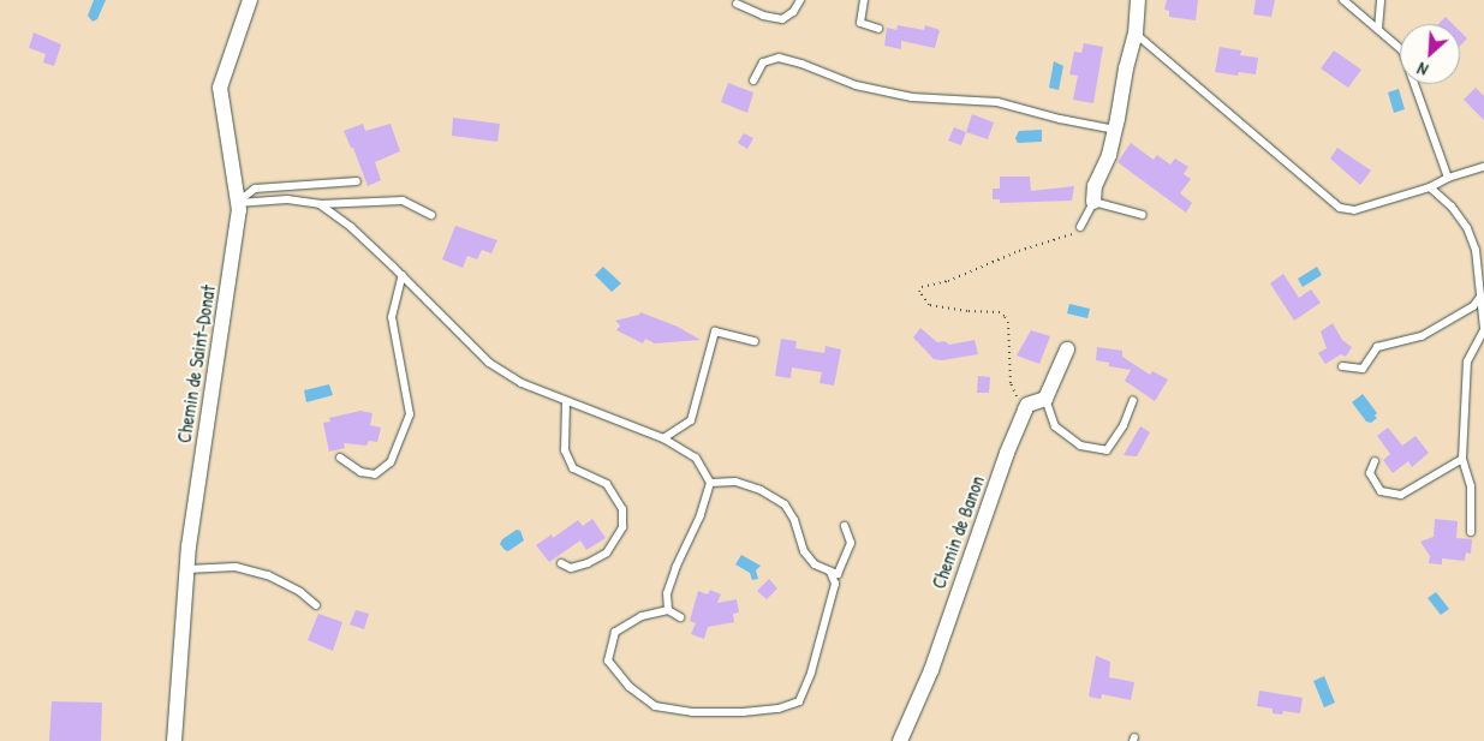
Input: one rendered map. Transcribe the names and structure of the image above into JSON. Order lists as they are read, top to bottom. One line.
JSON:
{"streets":{"street":["Chemin de Saint-Donat","Chemin de Banon"]},"north":"bottom left"}
